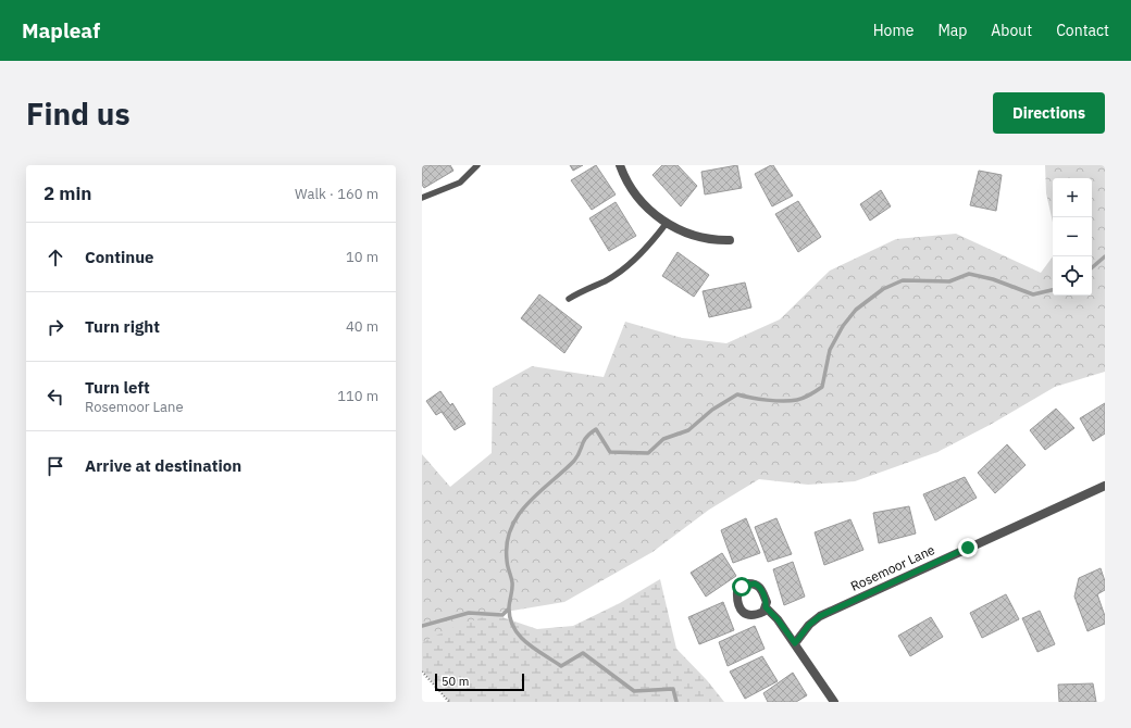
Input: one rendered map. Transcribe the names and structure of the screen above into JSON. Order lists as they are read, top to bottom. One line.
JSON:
{"streets":{"street":["Rosemoor Lane"]},"scale_bar":"50 m","page":{"header":"Mapleaf","nav":["Home","Map","About","Contact"],"buttons":"Directions","title":"Find us","heading":["2 min","Walk · 160 m"],"map_buttons":["+","−"],"list":[["Continue","10 m"],["Turn right","40 m"],["Turn left","Rosemoor Lane","110 m"],"Arrive at destination"],"scale":"50 m"}}
